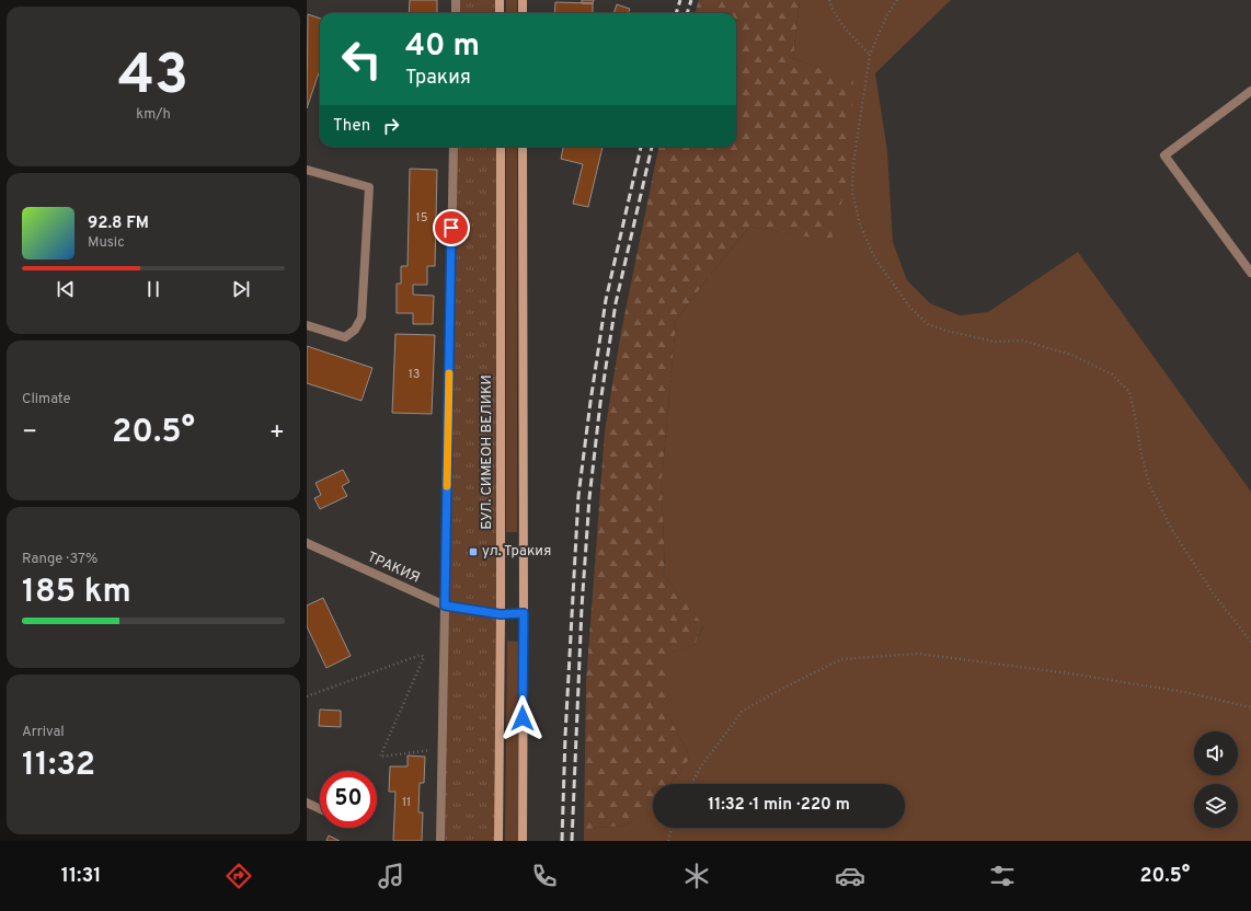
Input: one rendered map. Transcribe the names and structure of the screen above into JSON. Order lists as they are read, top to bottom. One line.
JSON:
{"streets":{"main road":["БУЛ. СИМЕОН ВЕЛИКИ"],"street":["ТРАКИЯ"]},"crossings":[["БУЛ. СИМЕОН ВЕЛИКИ","ТРАКИЯ"]],"places":{"transit":["ул. Тракия"]},"house_numbers":["15","13","11"],"page":{"tile":[["43","km/h"],"Climate",["Range · 37%","185 km"],["Arrival","11:32"]],"turn":["40 m","Тракия"],"then":"Then","song":["92.8 FM","Music"],"heat":["−","20.5°","+"],"limit":"50","trip":"11:32 · 1 min · 220 m","tabs":["11:31","20.5°"]}}
